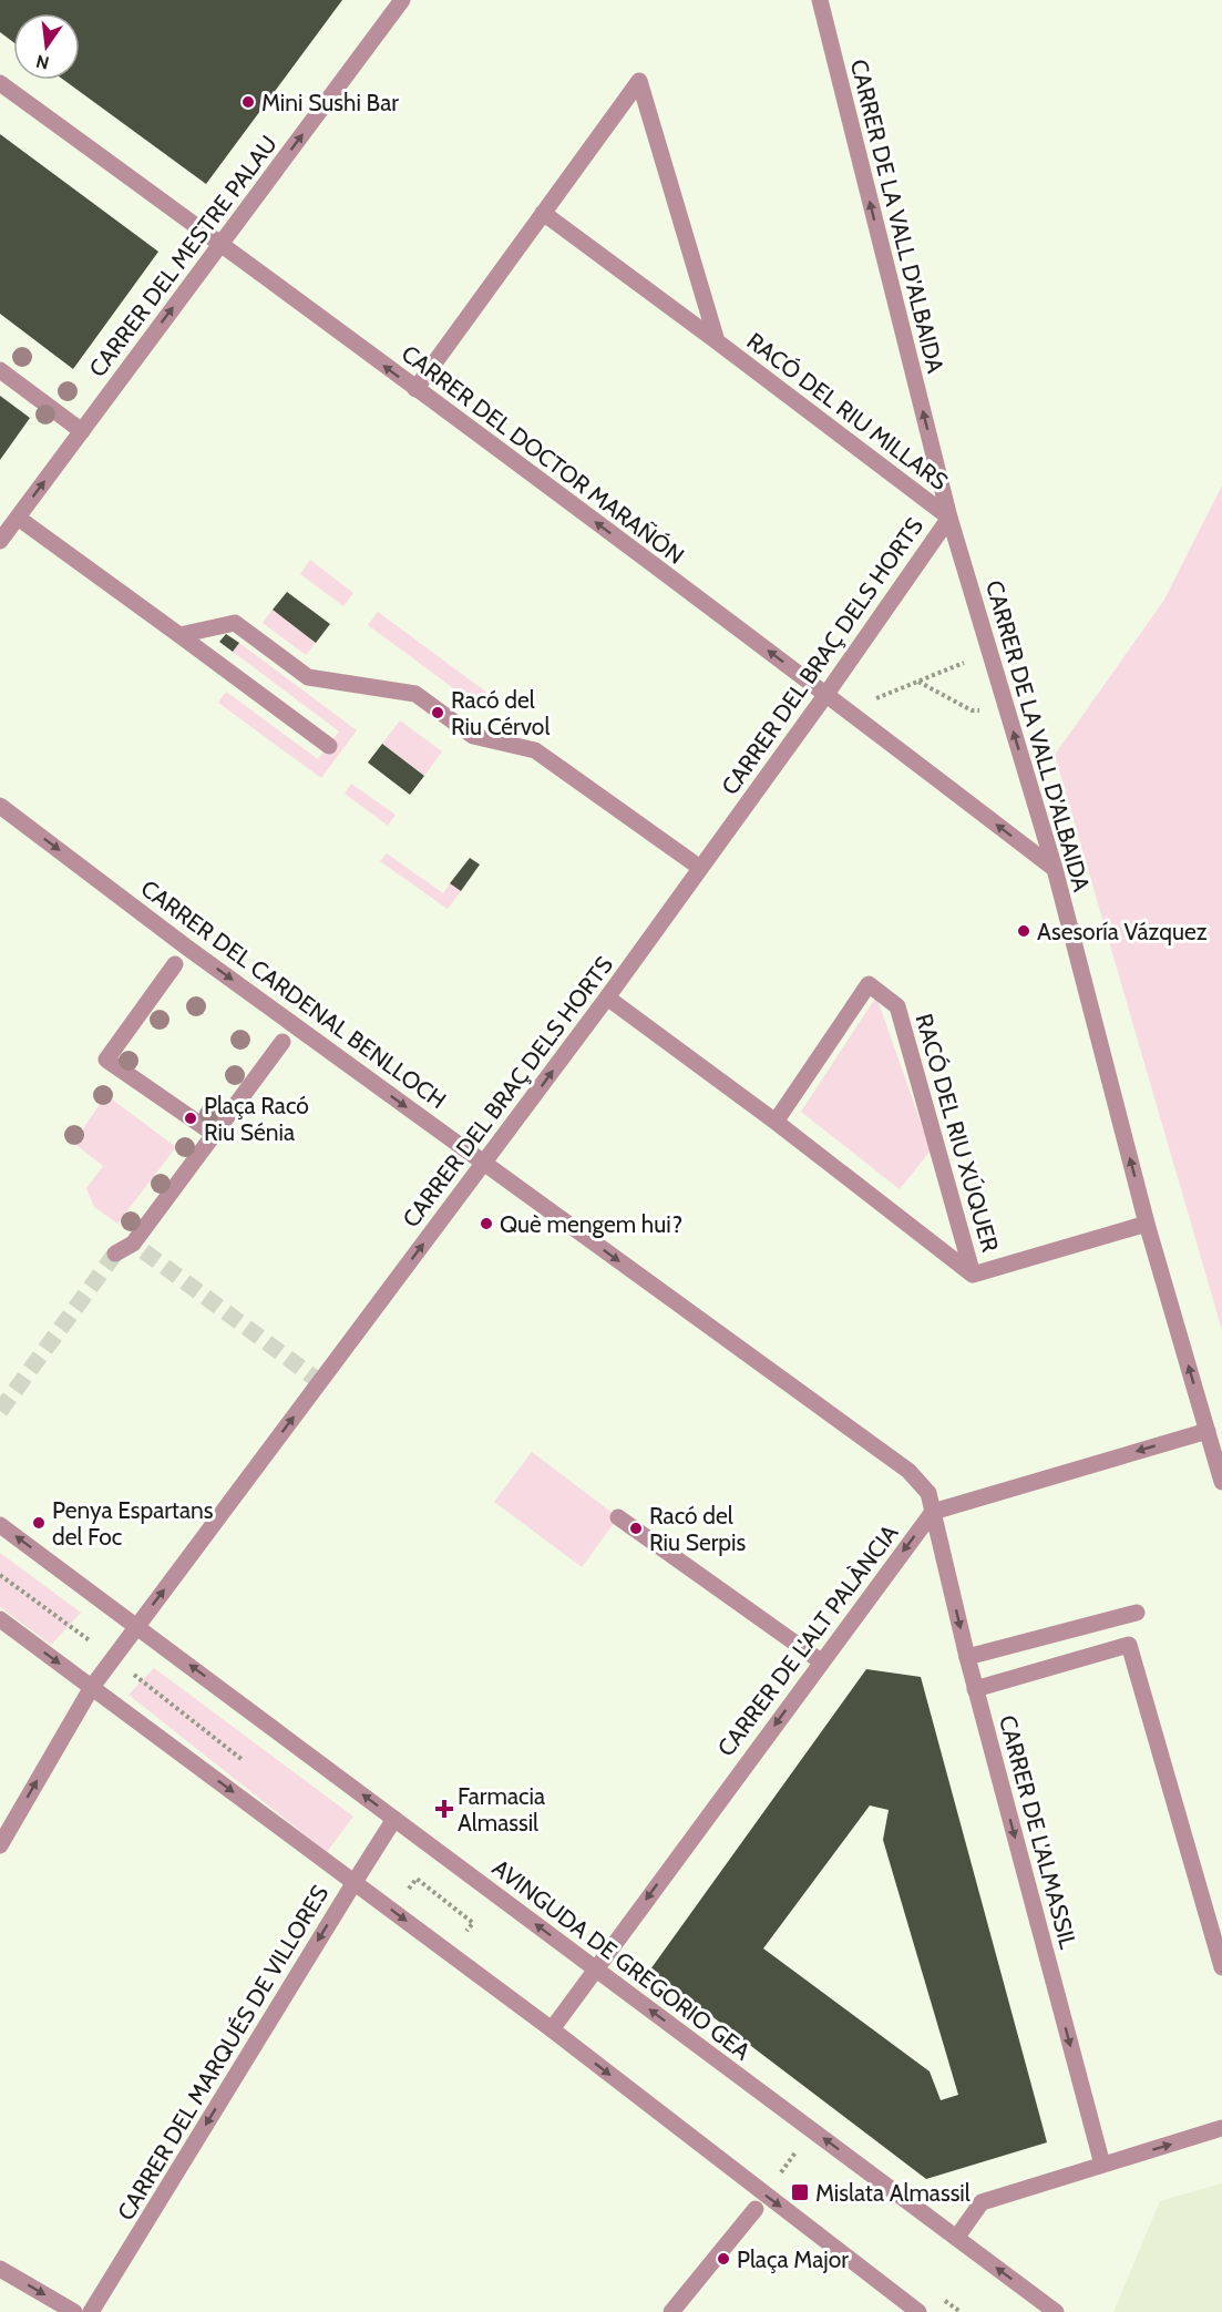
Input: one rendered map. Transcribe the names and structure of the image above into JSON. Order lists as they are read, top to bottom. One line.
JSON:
{"streets":{"street":["CARRER DE LA VALL D'ALBAIDA","CARRER DEL MESTRE PALAU","RACÓ DEL RIU MILLARS","CARRER DEL DOCTOR MARAÑÓN","CARRER DEL BRAÇ DELS HORTS","CARRER DEL CARDENAL BENLLOCH","RACÓ DEL RIU XÚQUER","CARRER DE L'ALT PALÀNCIA","CARRER DE L'ALMASSIL","AVINGUDA DE GREGORIO GEA","CARRER DEL MARQUÉS DE VILLORES"]},"crossings":[["CARRER DE LA VALL D'ALBAIDA","RACÓ DEL RIU MILLARS"],["CARRER DE LA VALL D'ALBAIDA","CARRER DEL DOCTOR MARAÑÓN"],["CARRER DE LA VALL D'ALBAIDA","CARRER DEL BRAÇ DELS HORTS"],["CARRER DE LA VALL D'ALBAIDA","RACÓ DEL RIU XÚQUER"],["CARRER DEL MESTRE PALAU","CARRER DEL DOCTOR MARAÑÓN"],["RACÓ DEL RIU MILLARS","CARRER DEL BRAÇ DELS HORTS"],["CARRER DEL DOCTOR MARAÑÓN","CARRER DEL BRAÇ DELS HORTS"],["CARRER DEL BRAÇ DELS HORTS","CARRER DEL CARDENAL BENLLOCH"],["CARRER DEL BRAÇ DELS HORTS","RACÓ DEL RIU XÚQUER"],["CARRER DEL BRAÇ DELS HORTS","AVINGUDA DE GREGORIO GEA"],["CARRER DEL CARDENAL BENLLOCH","CARRER DE L'ALT PALÀNCIA"],["CARRER DEL CARDENAL BENLLOCH","CARRER DE L'ALMASSIL"],["CARRER DE L'ALT PALÀNCIA","CARRER DE L'ALMASSIL"],["CARRER DE L'ALT PALÀNCIA","AVINGUDA DE GREGORIO GEA"],["AVINGUDA DE GREGORIO GEA","CARRER DEL MARQUÉS DE VILLORES"]],"one_way":["CARRER DE LA VALL D'ALBAIDA","CARRER DEL MESTRE PALAU","CARRER DEL DOCTOR MARAÑÓN","CARRER DEL BRAÇ DELS HORTS","CARRER DEL CARDENAL BENLLOCH","CARRER DE L'ALT PALÀNCIA","CARRER DE L'ALMASSIL","CARRER DEL MARQUÉS DE VILLORES"],"places":{"other":["Mini Sushi Bar","Racó del Riu Cérvol","Asesoría Vázquez","Plaça Racó Riu Sénia","Què mengem hui?","Penya Espartans del Foc","Racó del Riu Serpis","Plaça Major"],"health":["Farmacia Almassil"],"transit":["Mislata Almassil"]},"north":"bottom"}
